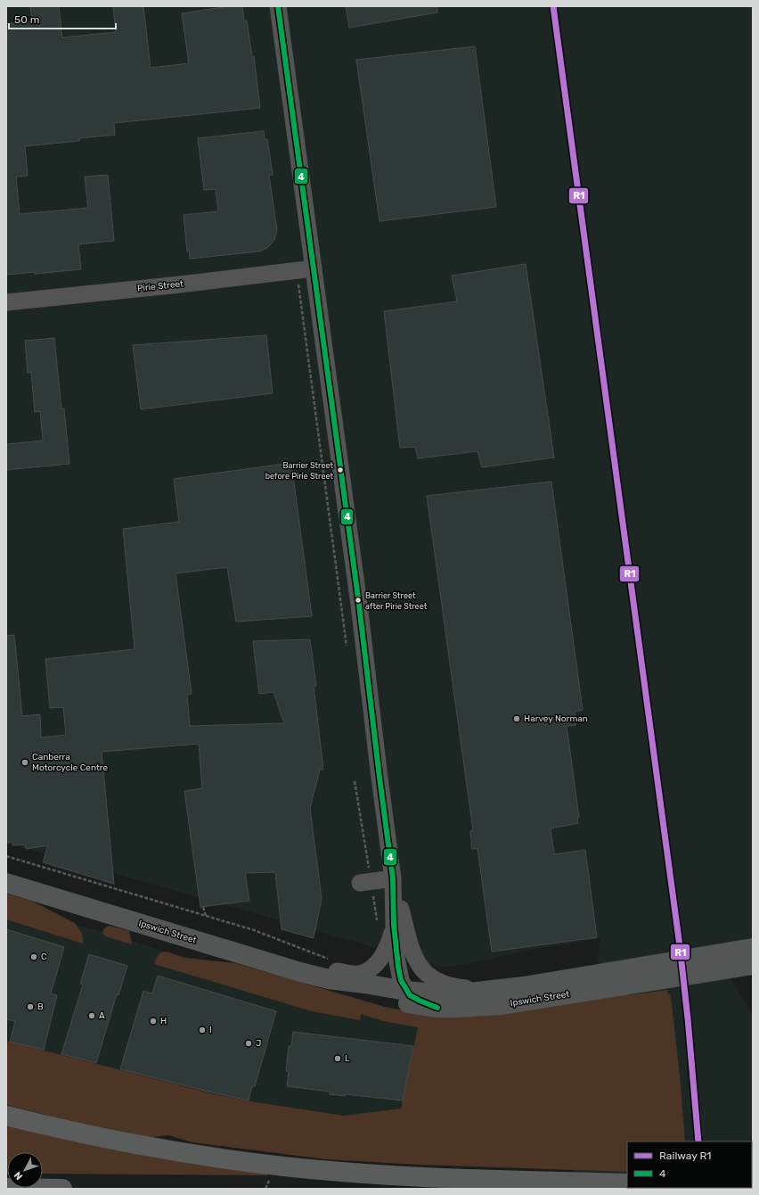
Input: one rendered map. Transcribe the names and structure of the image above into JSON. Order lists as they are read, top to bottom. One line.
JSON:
{"streets":{"main road":["Ipswich Street"],"street":["Pirie Street"]},"places":["Barrier Street before Pirie Street","Barrier Street after Pirie Street","Harvey Norman","Canberra Motorcycle Centre","C","B","A","H","I","J","L"],"lines":["rail line R1","transit line 4"],"legend":["Railway R1","4"],"scale_bar":"50 m","north":"bottom left"}
